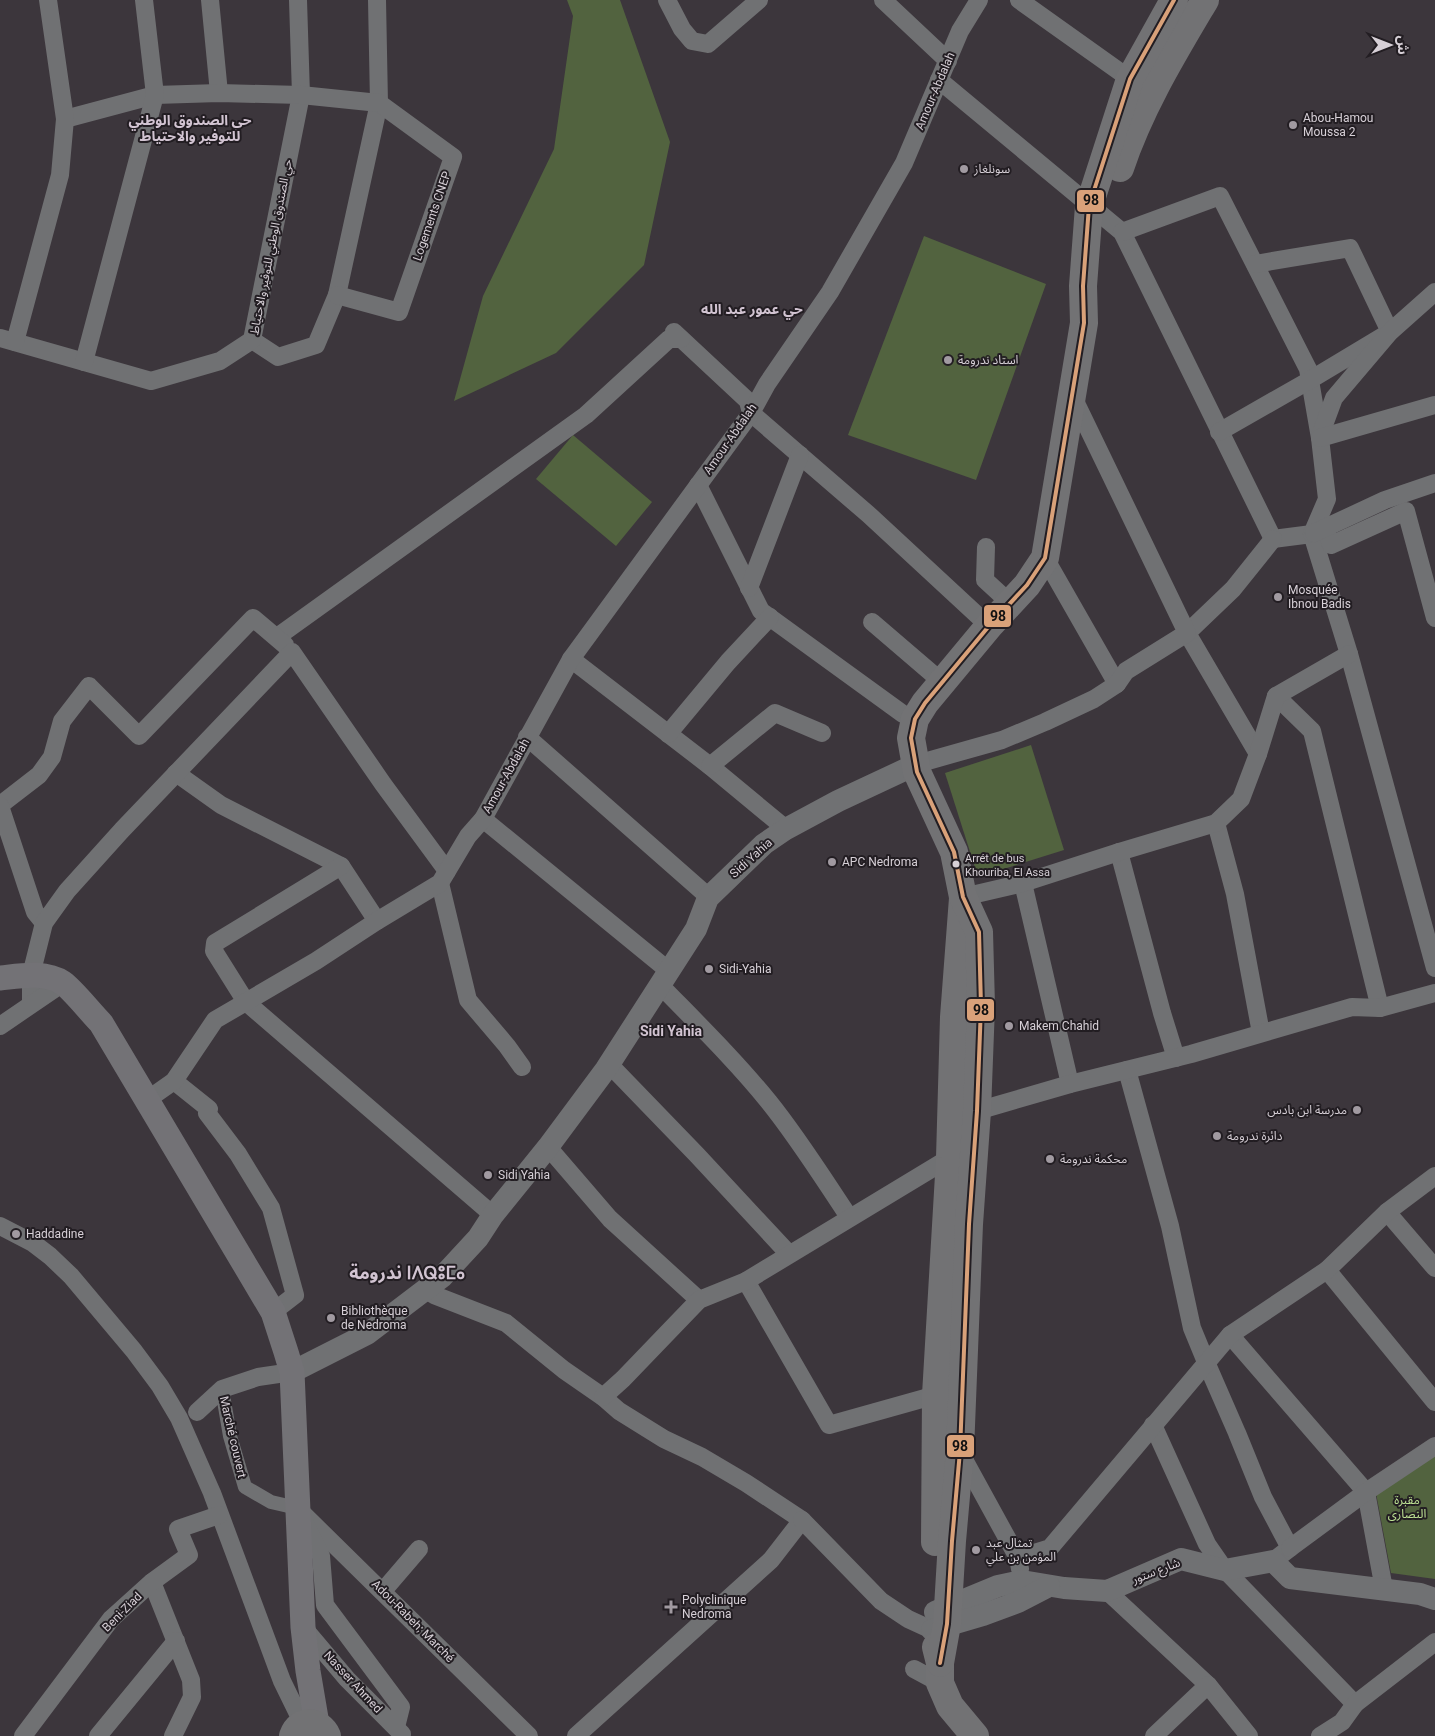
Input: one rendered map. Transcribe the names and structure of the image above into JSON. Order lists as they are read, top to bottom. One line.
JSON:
{"streets":{"street":["Amour-Abdalah","Logements CNEP","حي الصندوق الوطني للتوفير والاحتياط","Sidi Yahia","Marché couvert","شارع ستور","Beni-Ziad","Adou-Rabeh; Marché","Nasser Ahmed"]},"crossings":[["Logements CNEP","حي الصندوق الوطني للتوفير والاحتياط"],["Marché couvert","Adou-Rabeh; Marché"]],"districts":["حي الصندوق الوطني للتوفير والاحتياط","حي عمور عبد الله","Sidi Yahia","ندرومة ⵏⴷⵕⵓⵎⴰ"],"parks":["مقبرة النصارى"],"places":{"other":["Abou-Hamou Moussa 2","سونلغاز","استاد ندرومة","Mosquée Ibnou Badis","APC Nedroma","Arrét de bus Khouriba, El Assa","Sidi-Yahia","Makem Chahid","مدرسة ابن بادس","دائرة ندرومة","محكمة ندرومة","Sidi Yahia","Haddadine","Bibliothèque de Nedroma","تمثال عبد المؤمن بن علي"],"health":["Polyclinique Nedroma"]},"lines":["transit line 98"],"north":"right"}
